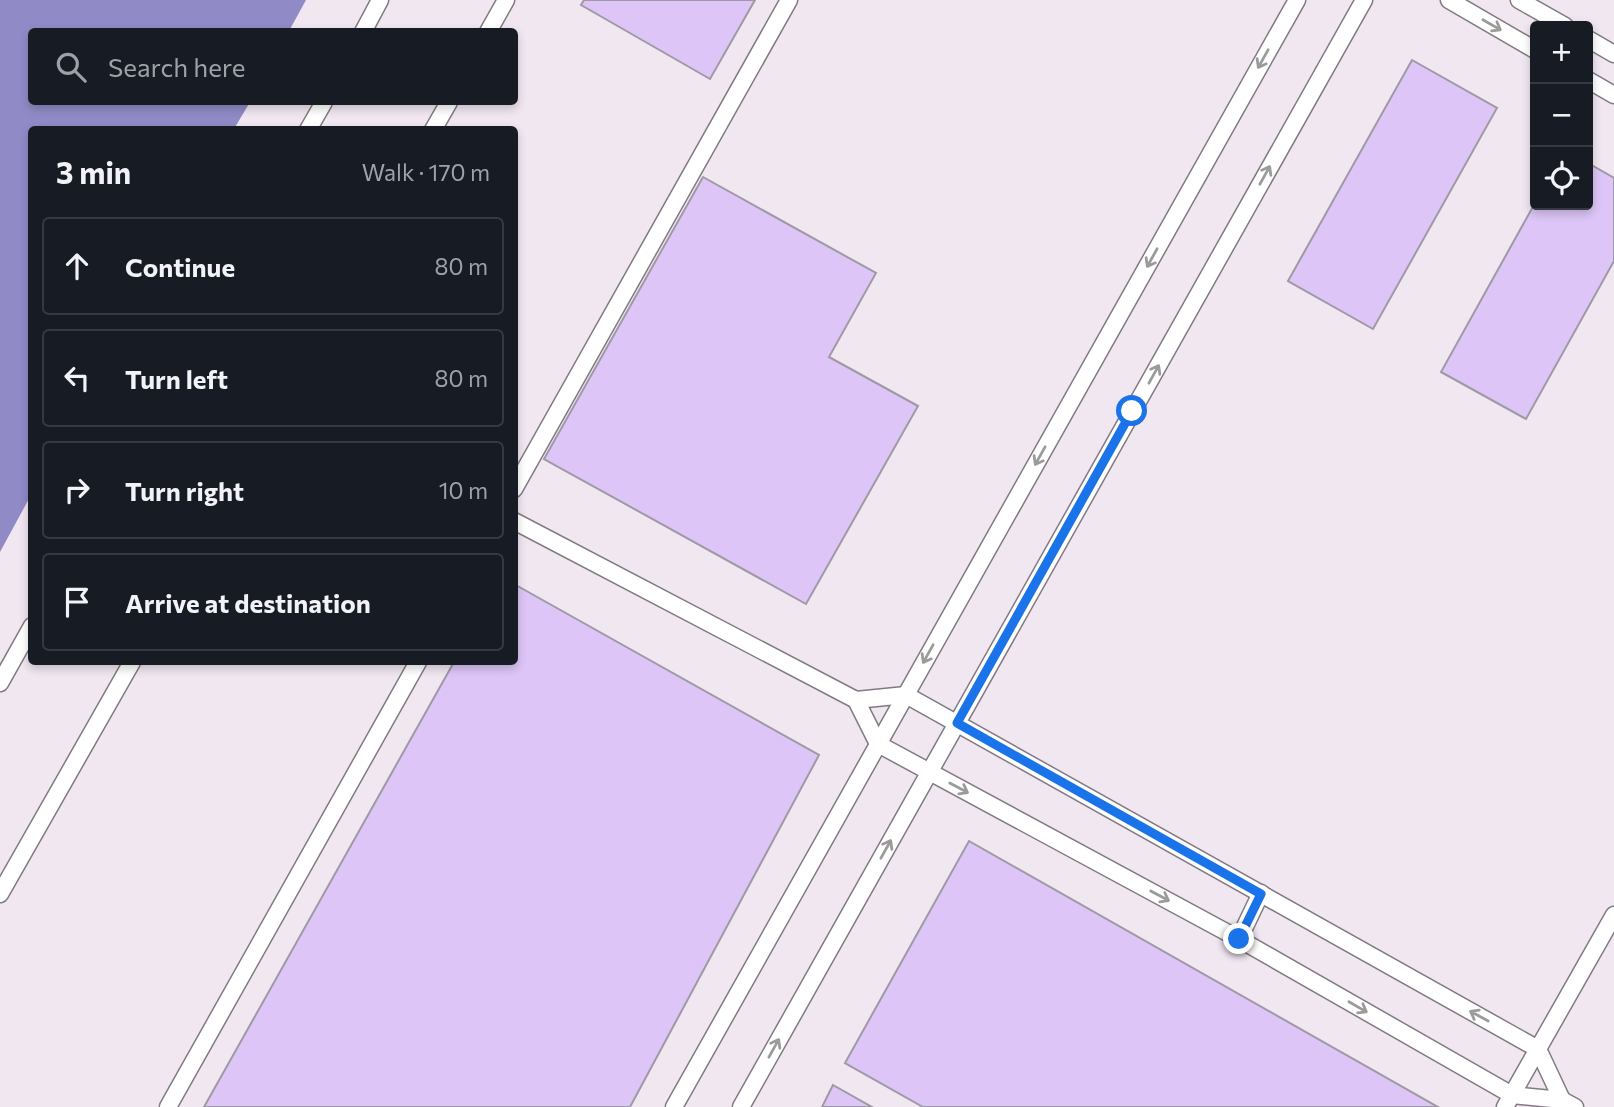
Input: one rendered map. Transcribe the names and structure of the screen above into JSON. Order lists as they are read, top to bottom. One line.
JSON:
{"page":{"map_buttons":["+","−"],"search":"Search here","heading":["3 min","Walk · 170 m"],"list":[["Continue","80 m"],["Turn left","80 m"],["Turn right","10 m"],"Arrive at destination"]}}
